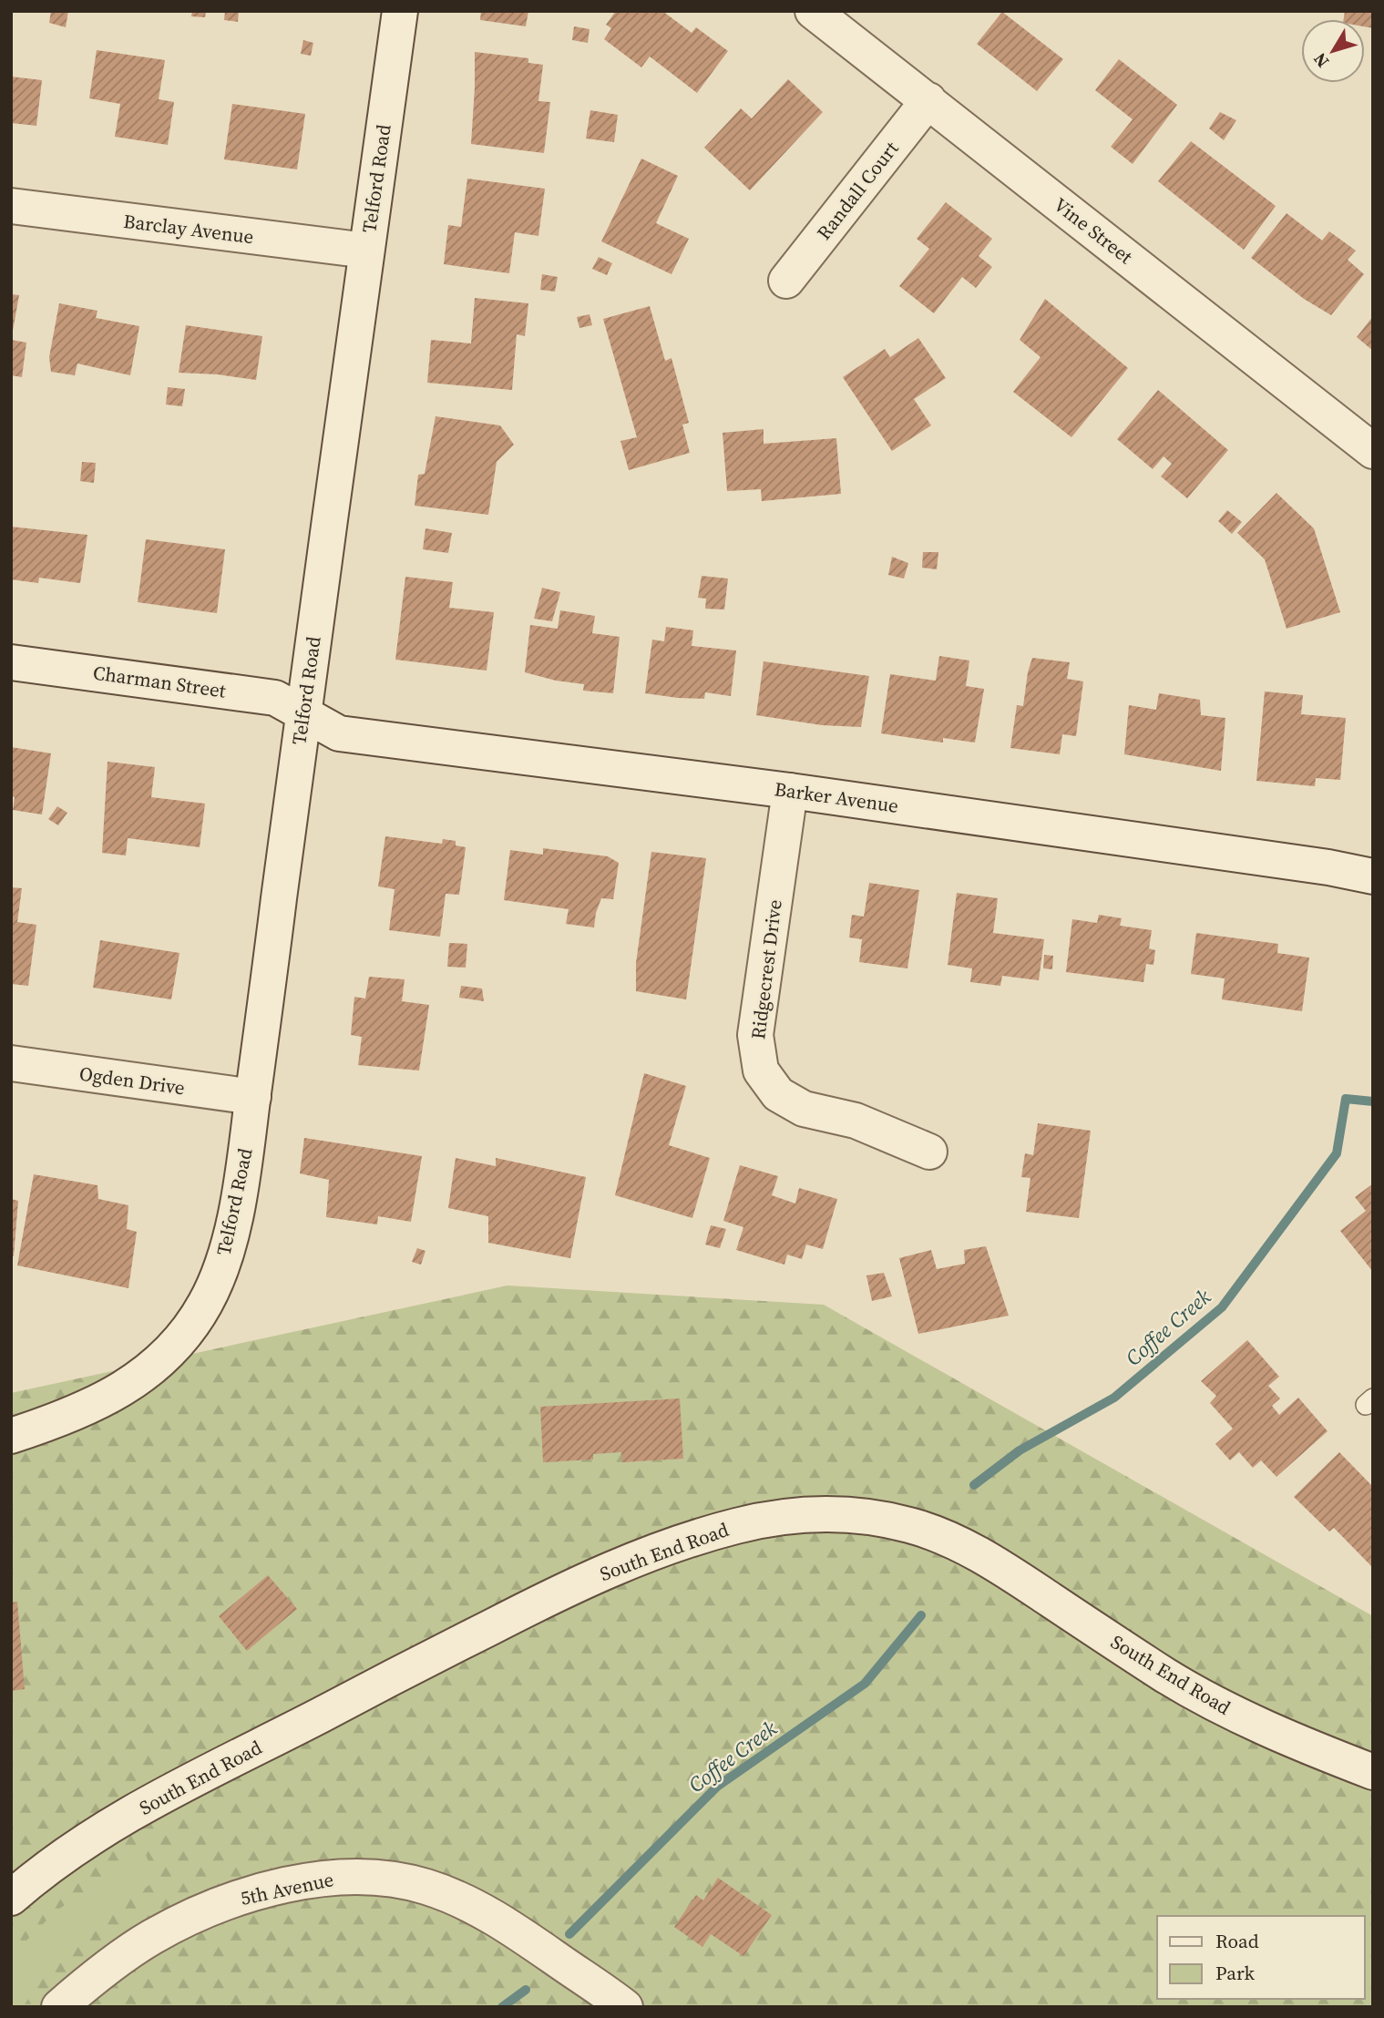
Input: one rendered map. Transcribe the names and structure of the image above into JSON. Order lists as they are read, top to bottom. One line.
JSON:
{"streets":{"street":["Telford Road","Randall Court","Barclay Avenue","Vine Street","Charman Street","Barker Avenue","Ridgecrest Drive","Ogden Drive","South End Road","5th Avenue"]},"crossings":[["Telford Road","Barclay Avenue"],["Telford Road","Charman Street"],["Telford Road","Barker Avenue"],["Telford Road","Ogden Drive"],["Randall Court","Vine Street"],["Charman Street","Barker Avenue"],["Barker Avenue","Ridgecrest Drive"]],"water":["Coffee Creek"],"legend":["Road","Park"],"north":"bottom left"}
